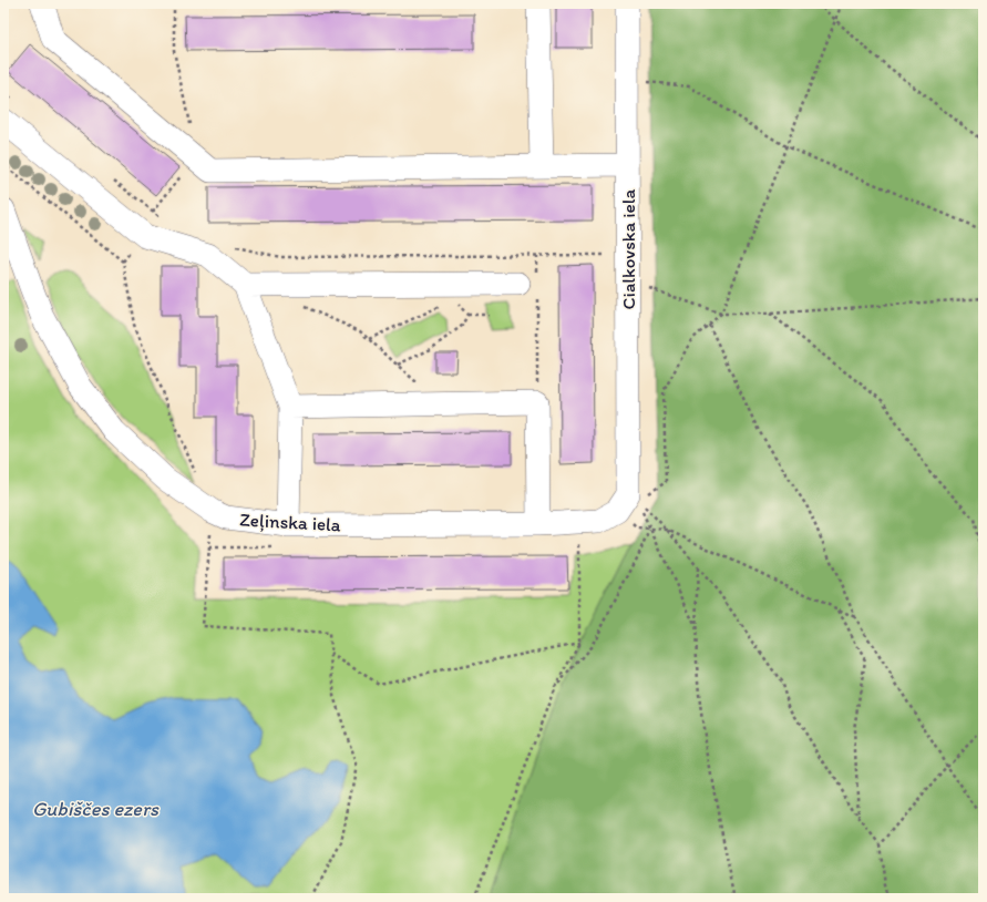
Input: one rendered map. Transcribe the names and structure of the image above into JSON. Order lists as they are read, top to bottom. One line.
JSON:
{"streets":{"street":["Cialkovska iela","Zeļinska iela"]},"crossings":[["Cialkovska iela","Zeļinska iela"]],"water":["Gubiščes ezers"]}
